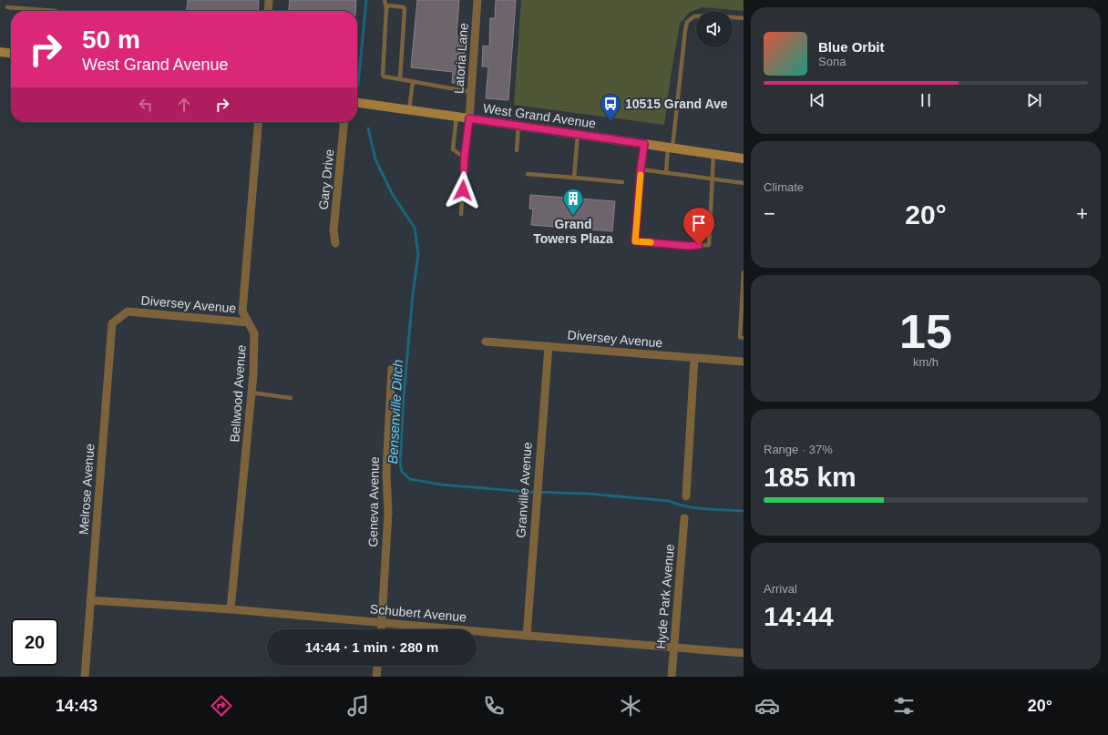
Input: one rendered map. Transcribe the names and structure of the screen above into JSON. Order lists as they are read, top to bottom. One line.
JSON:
{"streets":{"main road":["West Grand Avenue"],"street":["Latoria Lane","Gary Drive","Diversey Avenue","Bellwood Avenue","Melrose Avenue","Granville Avenue","Geneva Avenue","Hyde Park Avenue","Schubert Avenue"]},"crossings":[["Latoria Lane","West Grand Avenue"],["Diversey Avenue","Bellwood Avenue"],["Diversey Avenue","Melrose Avenue"],["Diversey Avenue","Granville Avenue"],["Bellwood Avenue","Schubert Avenue"],["Melrose Avenue","Schubert Avenue"],["Granville Avenue","Schubert Avenue"],["Geneva Avenue","Schubert Avenue"],["Hyde Park Avenue","Schubert Avenue"]],"water":["Bensenville Ditch"],"places":{"bus stop":["10515 Grand Ave"],"building":["Grand Towers Plaza"]},"page":{"turn":["50 m","West Grand Avenue"],"song":["Blue Orbit","Sona"],"tile":["Climate",["15","km/h"],["Range · 37%","185 km"],["Arrival","14:44"]],"heat":["−","20°","+"],"limit":"20","trip":"14:44 · 1 min · 280 m","tabs":["14:43","20°"]}}
